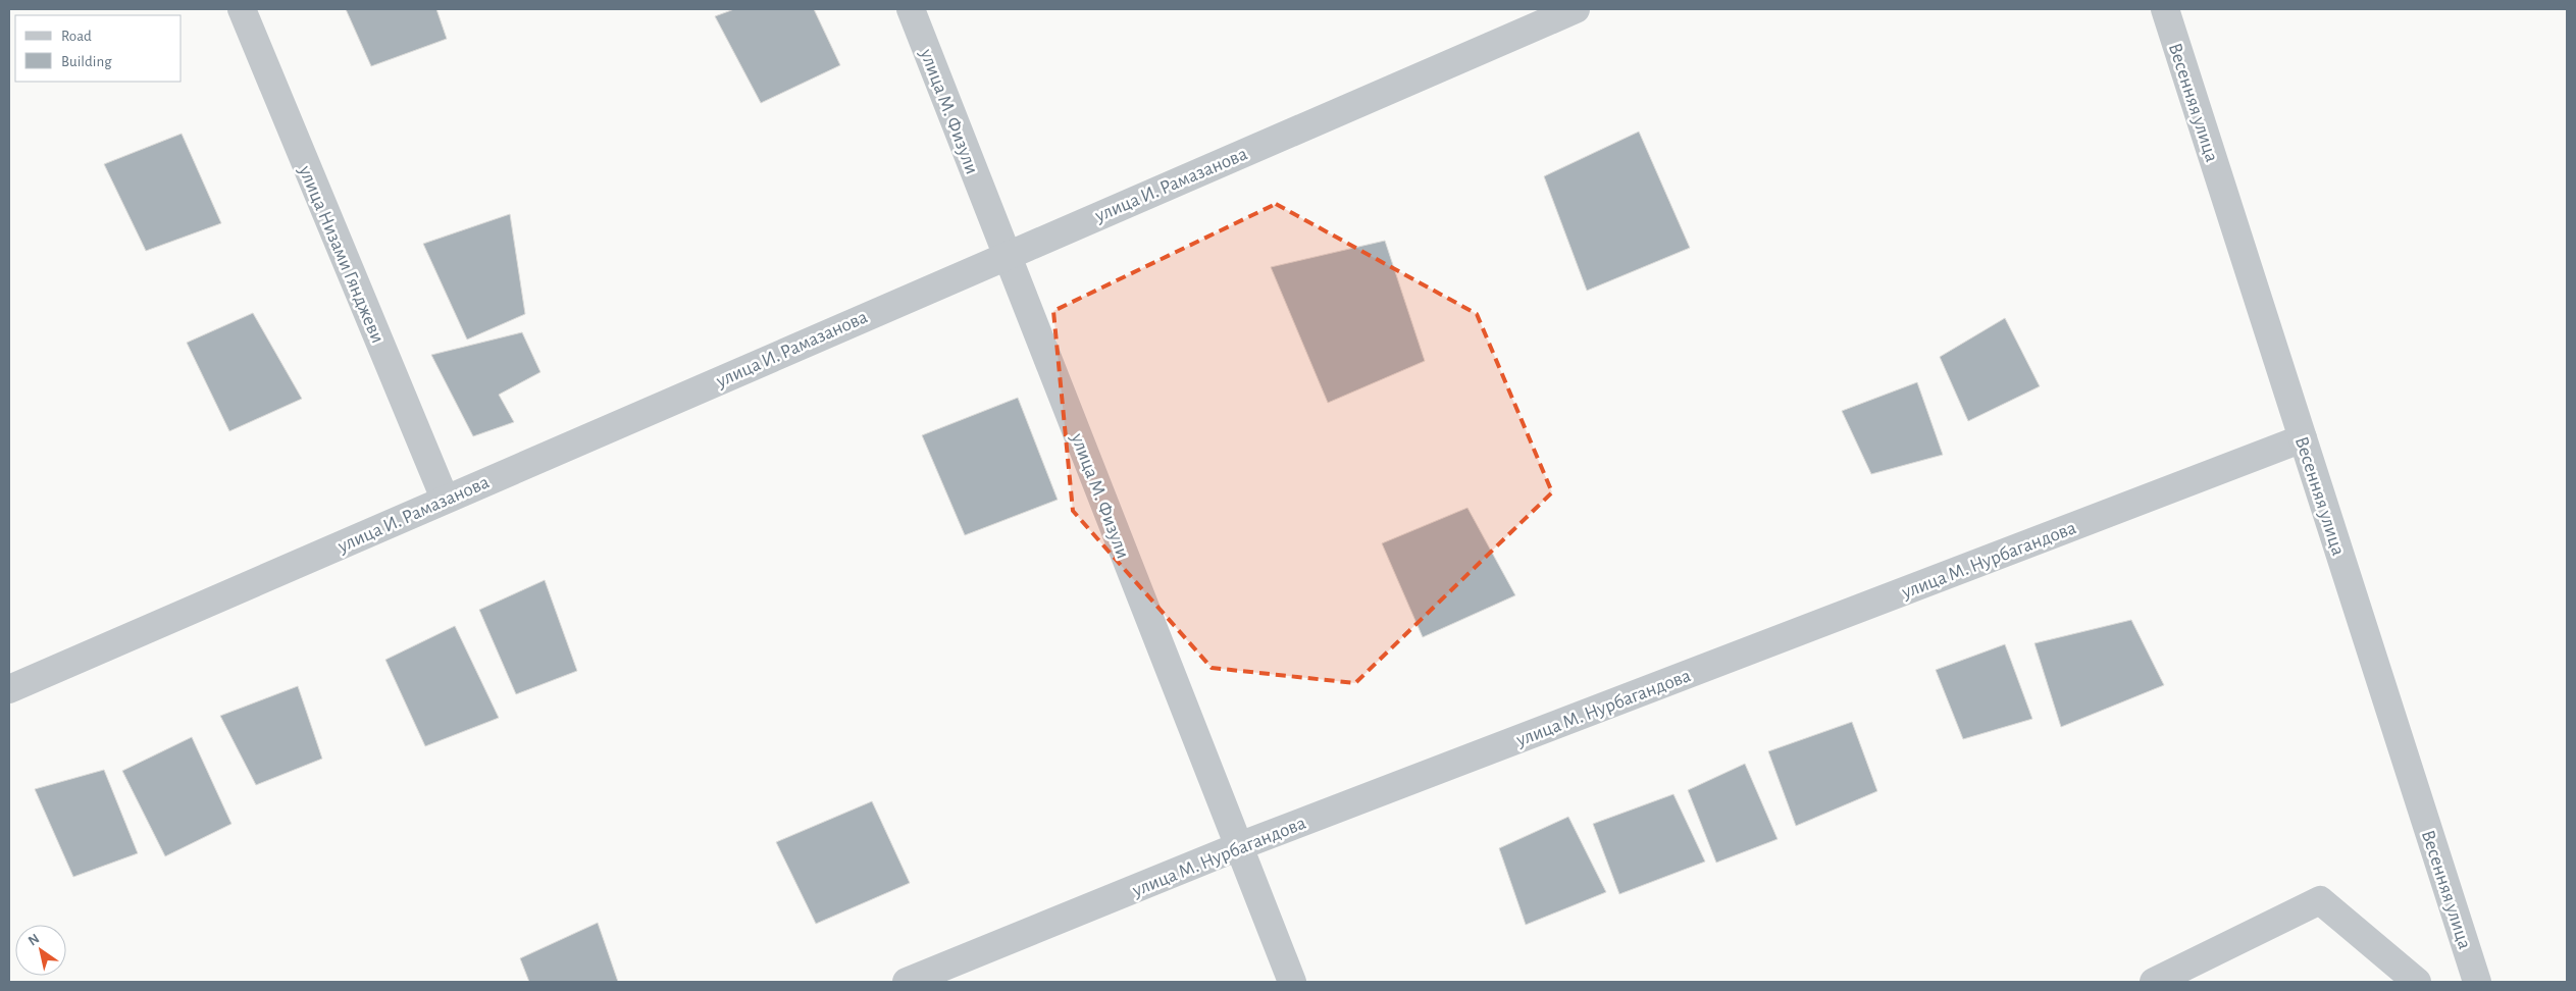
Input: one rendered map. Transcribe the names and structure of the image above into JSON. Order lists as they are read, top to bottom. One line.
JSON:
{"streets":{"street":["Весенняя улица","улица М. Физули","улица И. Рамазанова","улица Низами Гянджеви","улица М. Нурбагандова"]},"crossings":[["Весенняя улица","улица М. Нурбагандова"],["улица М. Физули","улица И. Рамазанова"],["улица М. Физули","улица М. Нурбагандова"],["улица И. Рамазанова","улица Низами Гянджеви"]],"legend":["Road","Building"],"north":"top left"}
